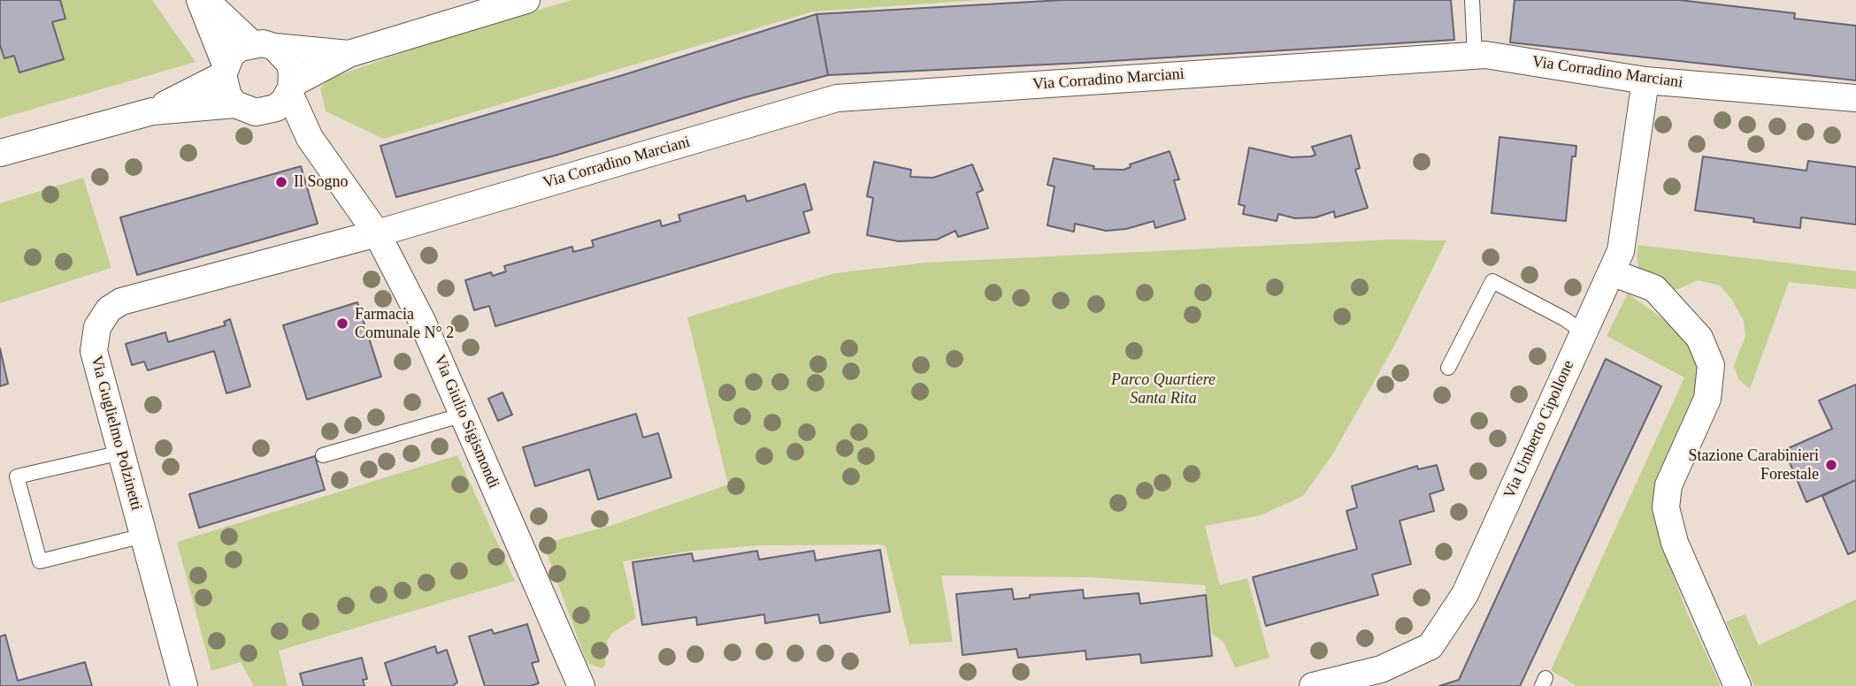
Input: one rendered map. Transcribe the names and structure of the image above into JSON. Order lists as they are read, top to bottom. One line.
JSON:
{"streets":{"street":["Via Corradino Marciani","Via Giulio Sigismondi","Via Umberto Cipollone","Via Guglielmo Polzinetti"]},"crossings":[["Via Corradino Marciani","Via Giulio Sigismondi"],["Via Corradino Marciani","Via Umberto Cipollone"],["Via Corradino Marciani","Via Guglielmo Polzinetti"],["Via Giulio Sigismondi","Via Guglielmo Polzinetti"]],"parks":["Parco Quartiere Santa Rita"],"places":["Il Sogno","Farmacia Comunale N° 2","Stazione Carabinieri Forestale"]}
